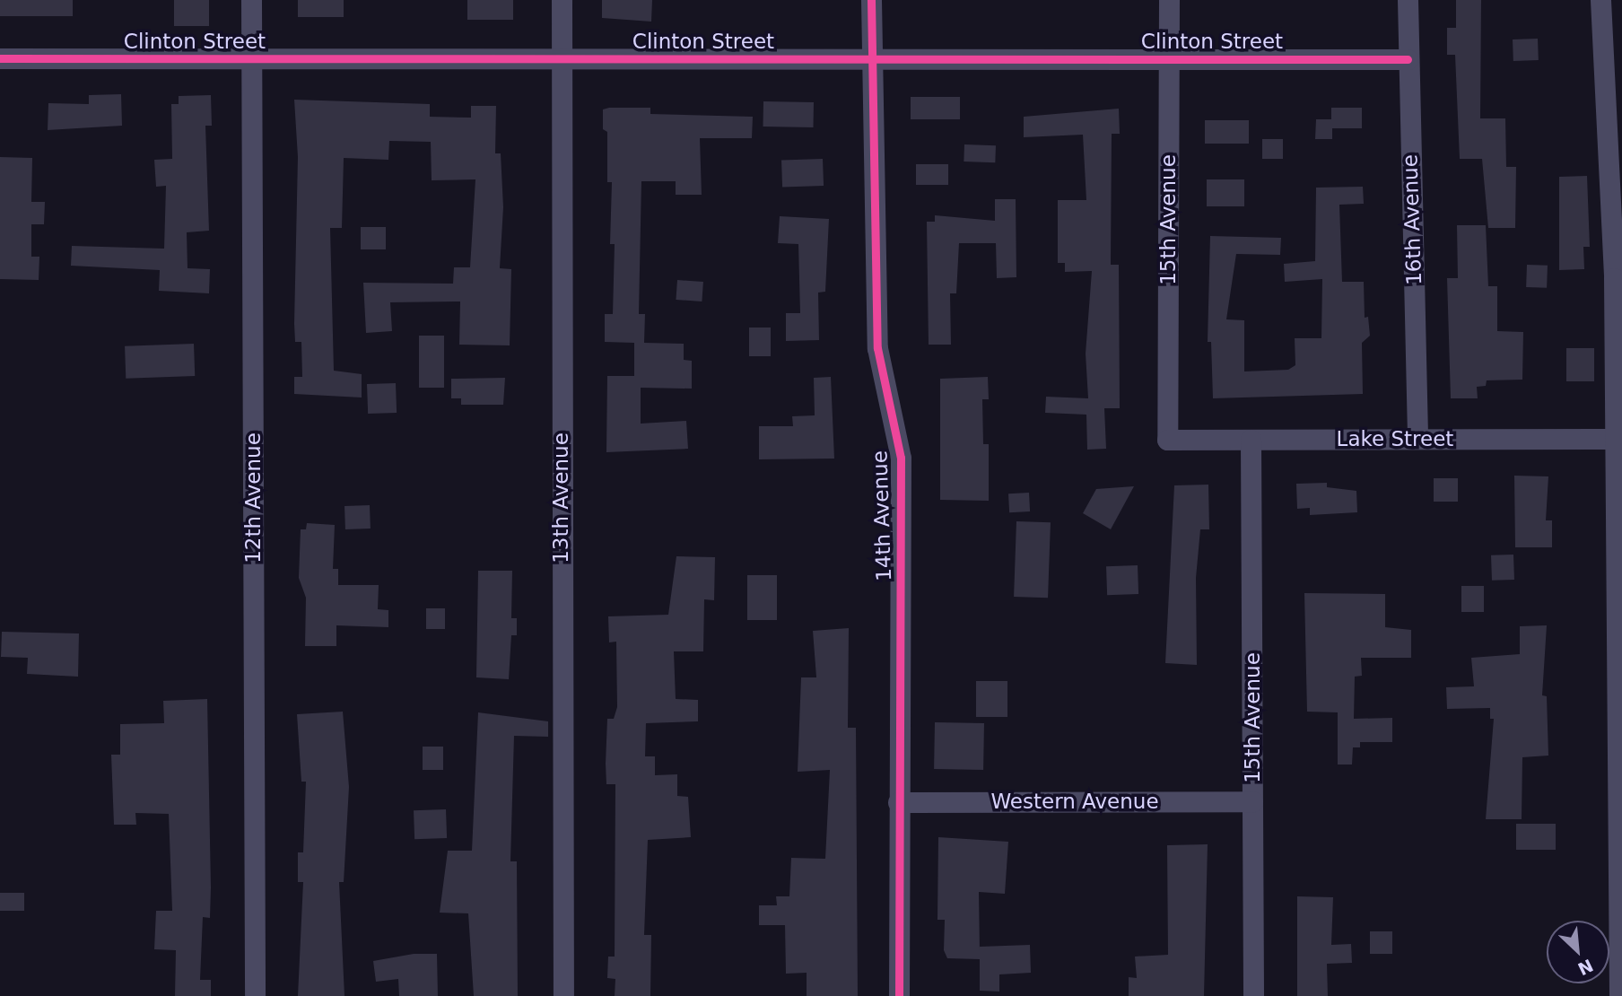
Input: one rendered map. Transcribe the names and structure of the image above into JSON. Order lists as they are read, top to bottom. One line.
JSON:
{"streets":{"street":["Clinton Street","15th Avenue","16th Avenue","Lake Street","12th Avenue","13th Avenue","14th Avenue","Western Avenue"]},"crossings":[["Clinton Street","15th Avenue"],["Clinton Street","16th Avenue"],["Clinton Street","12th Avenue"],["Clinton Street","13th Avenue"],["Clinton Street","14th Avenue"],["15th Avenue","Lake Street"],["15th Avenue","Western Avenue"],["16th Avenue","Lake Street"],["14th Avenue","Western Avenue"]],"north":"bottom right"}
